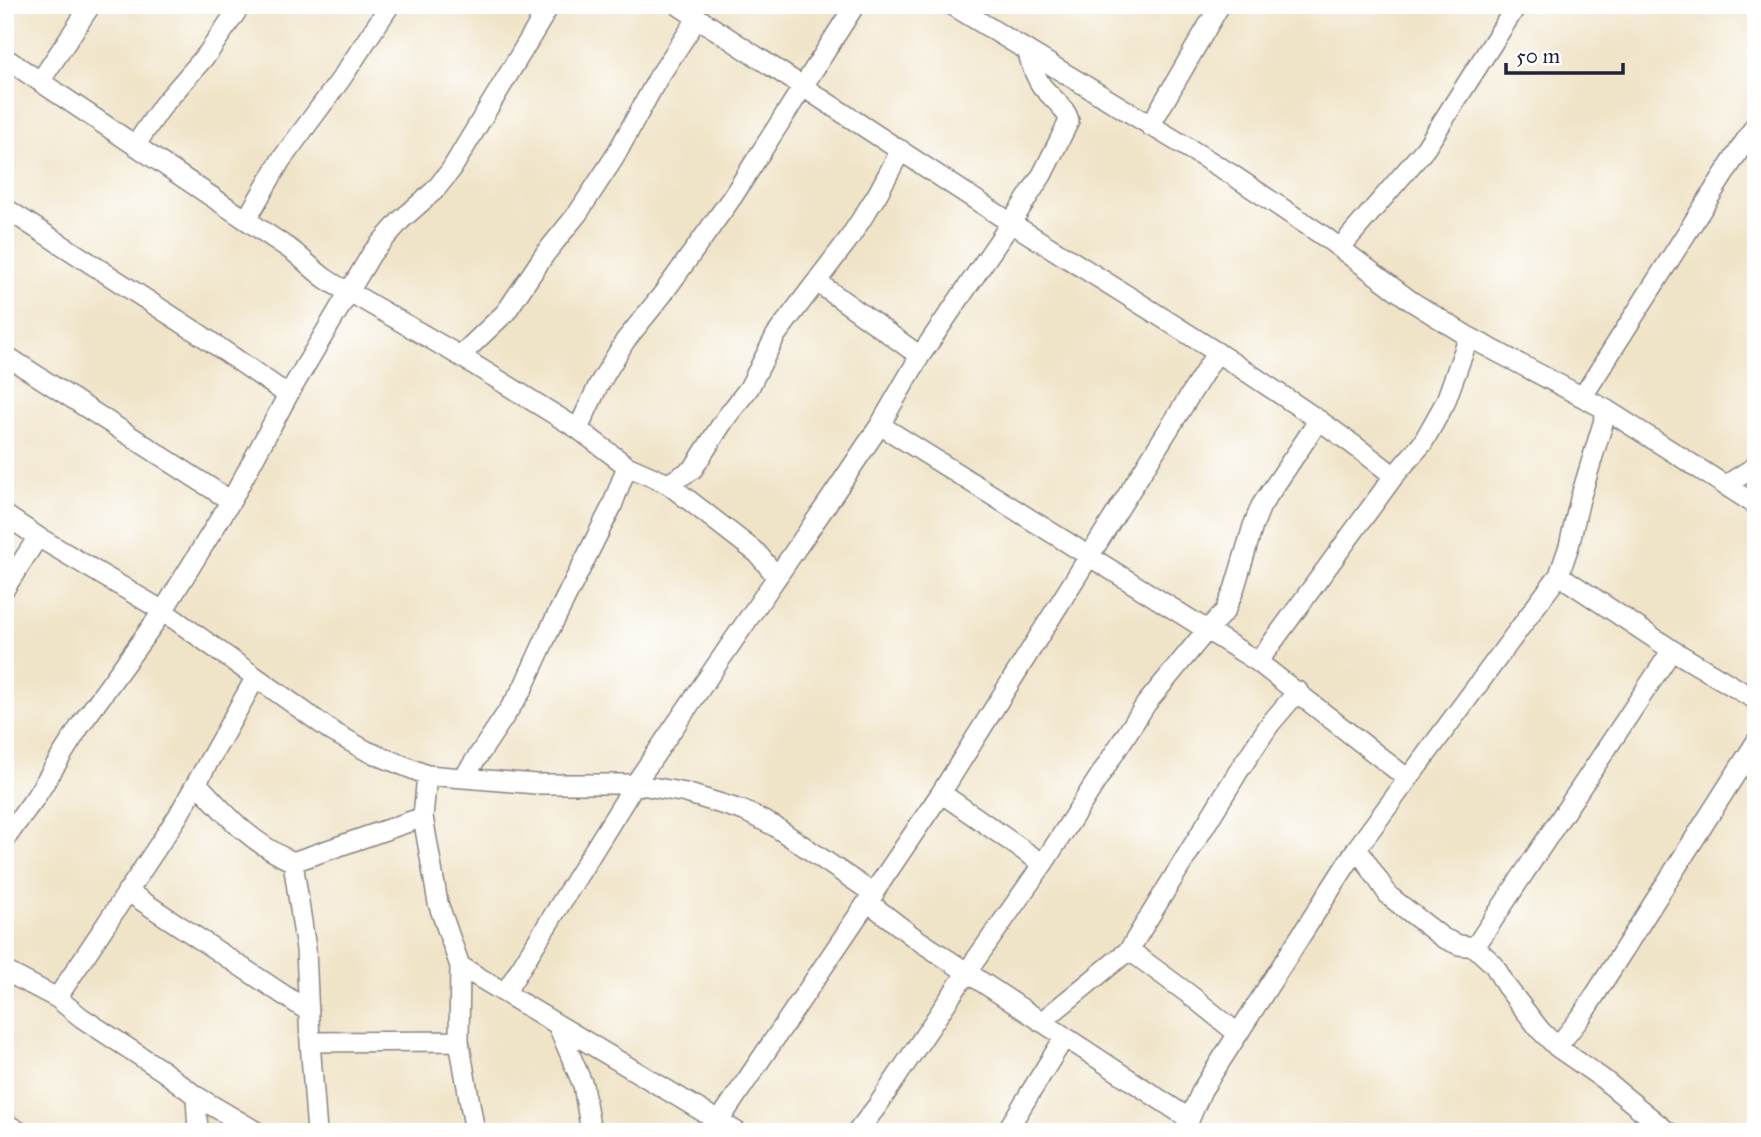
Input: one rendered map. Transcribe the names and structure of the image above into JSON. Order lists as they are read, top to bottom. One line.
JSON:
{"scale_bar":"50 m"}
